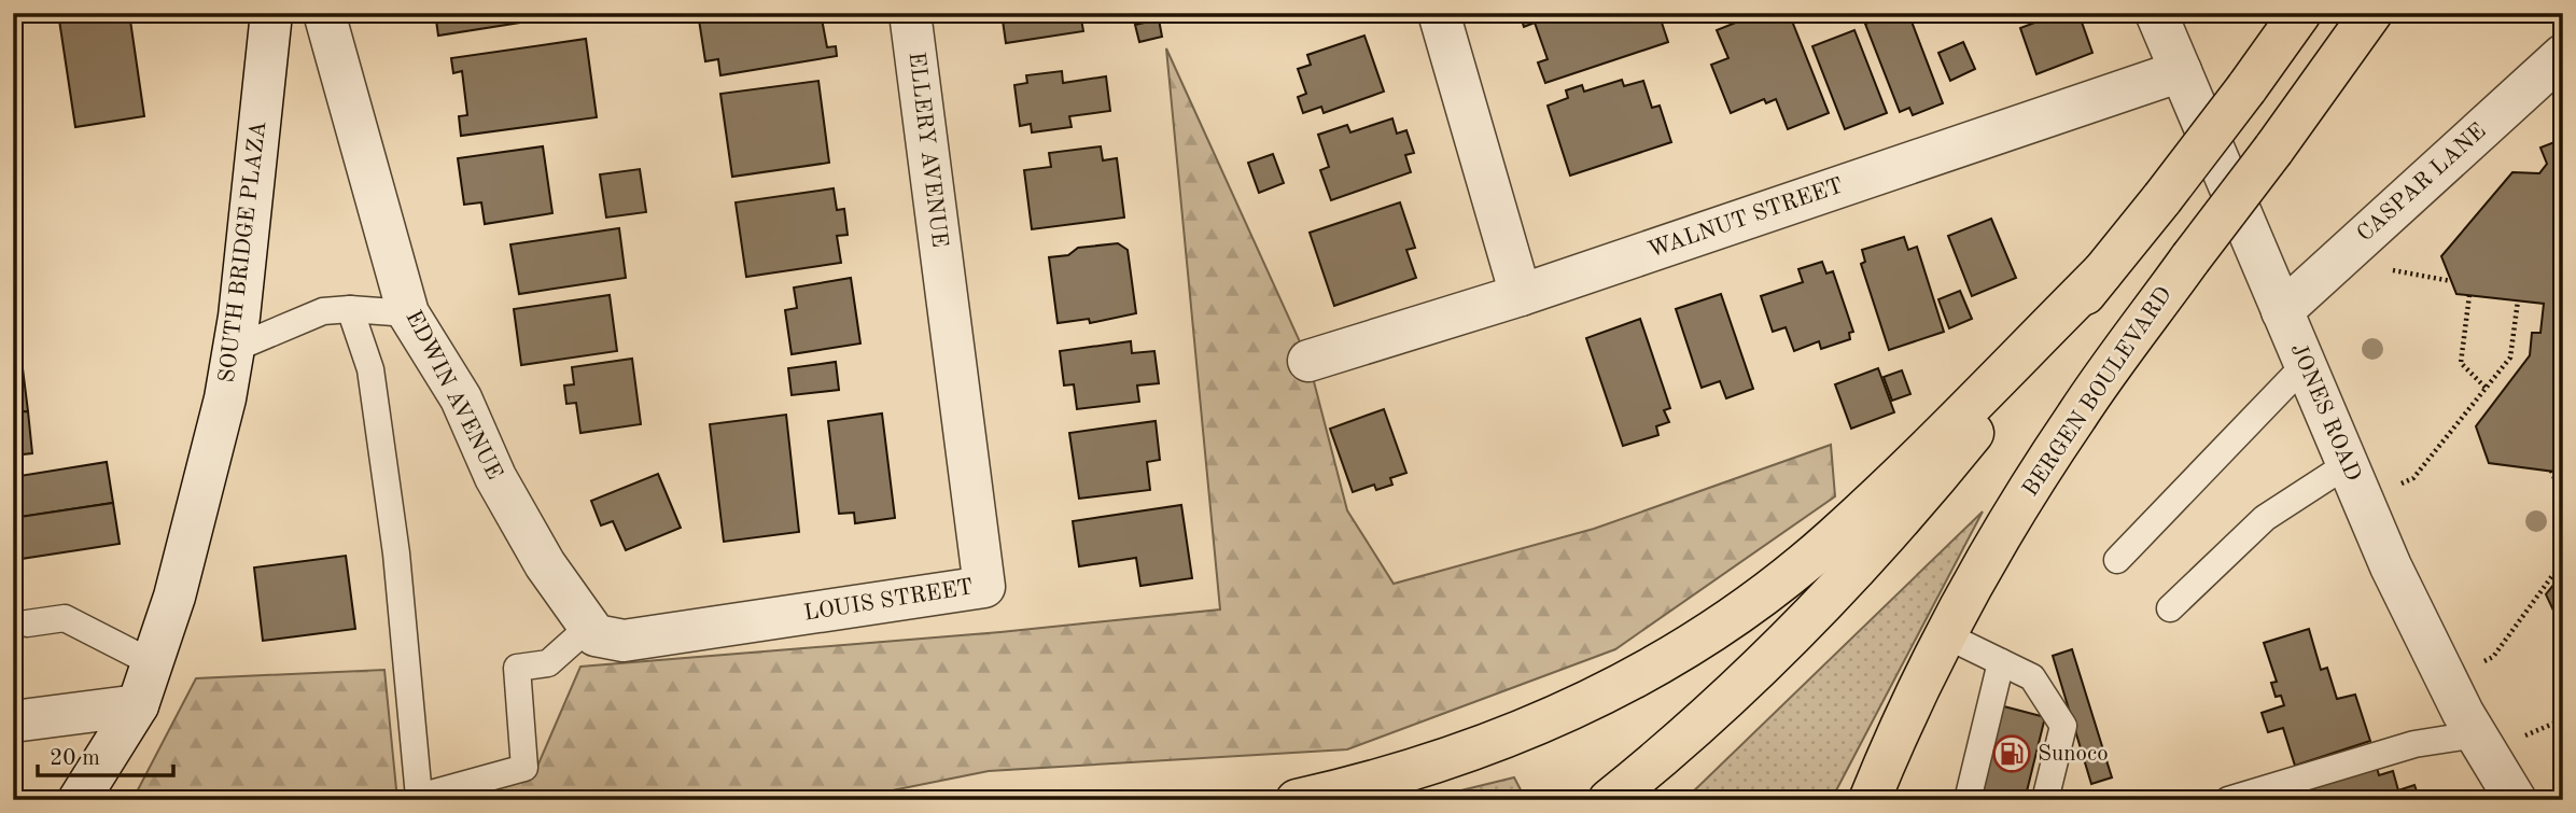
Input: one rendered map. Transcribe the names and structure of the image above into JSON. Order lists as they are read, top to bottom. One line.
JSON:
{"streets":{"highway":["BERGEN BOULEVARD"],"street":["ELLERY AVENUE","CASPAR LANE","WALNUT STREET","SOUTH BRIDGE PLAZA","EDWIN AVENUE","JONES ROAD","LOUIS STREET"]},"crossings":[["ELLERY AVENUE","LOUIS STREET"],["CASPAR LANE","JONES ROAD"],["WALNUT STREET","JONES ROAD"],["EDWIN AVENUE","LOUIS STREET"]],"places":{"fuel station":["Sunoco"]},"scale_bar":"20 m"}
